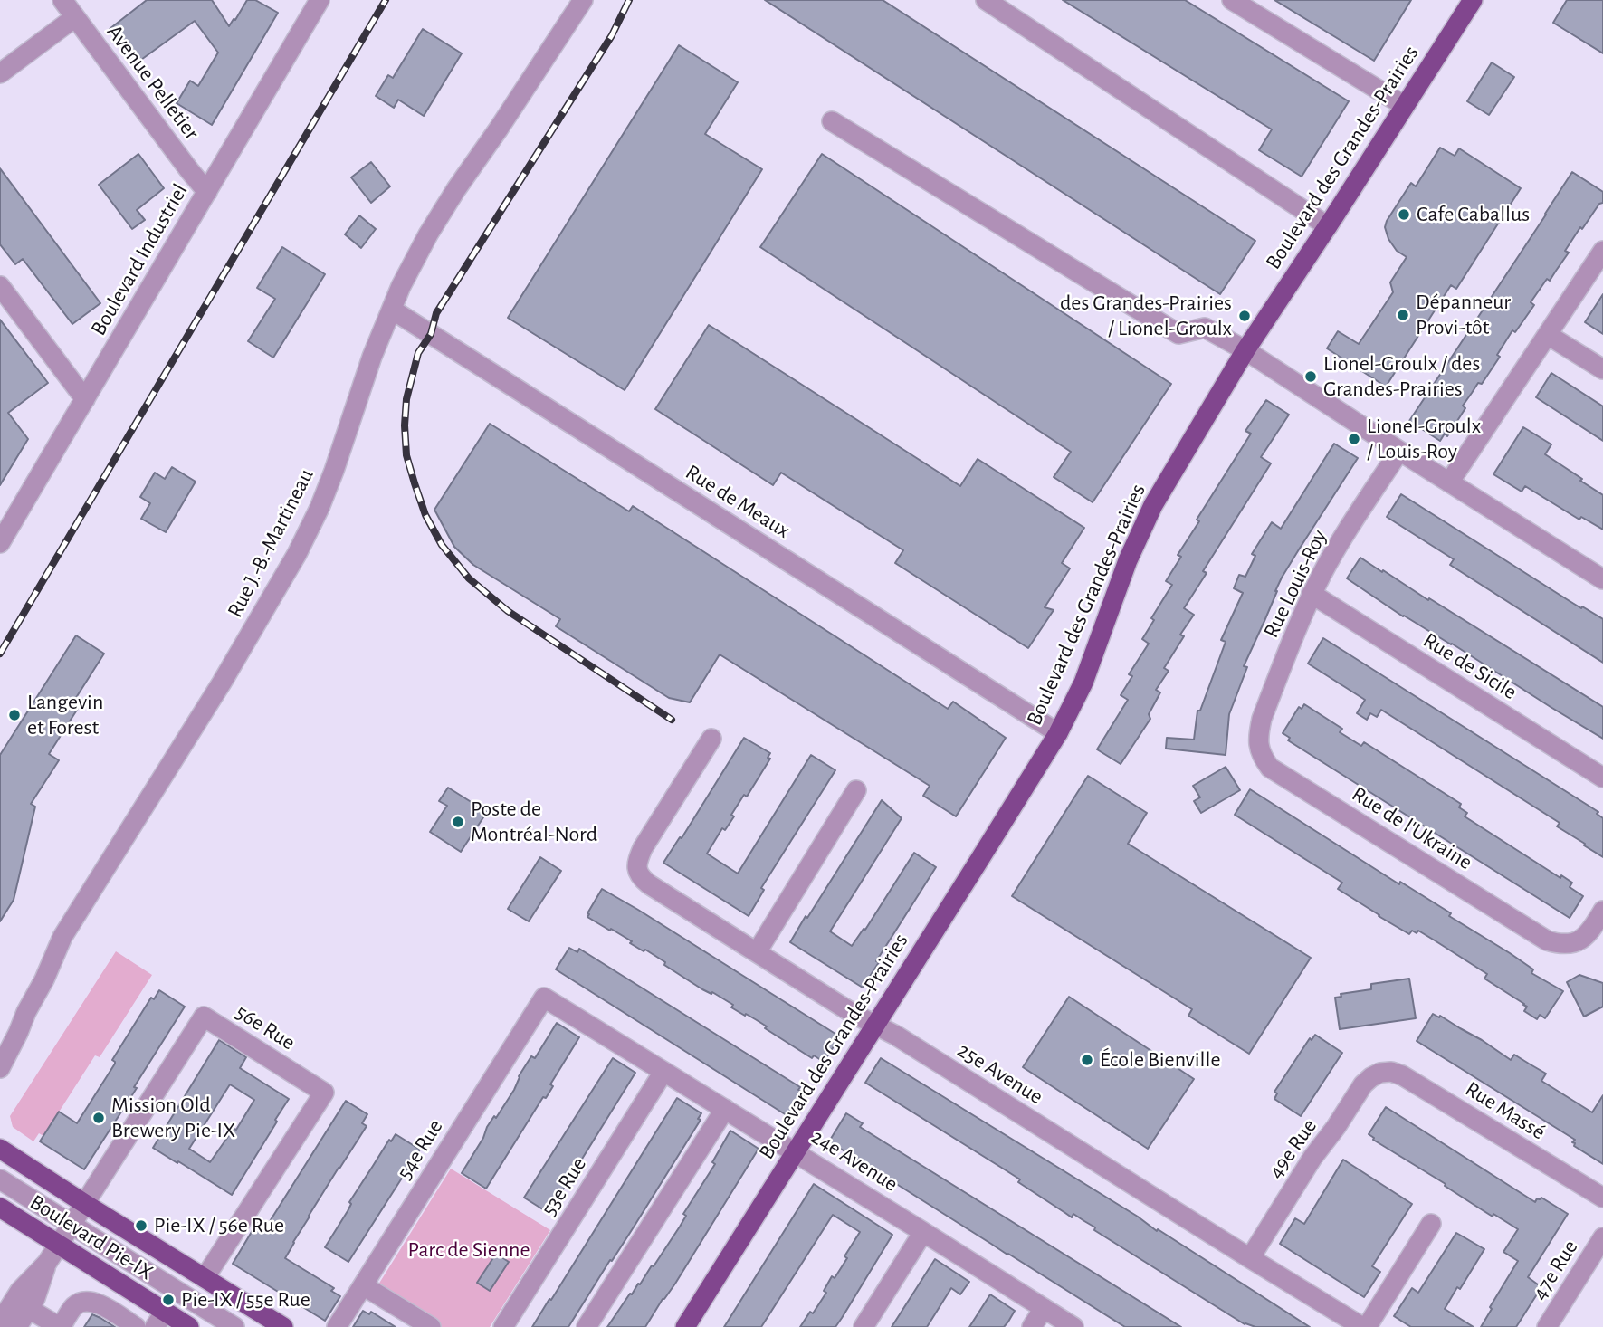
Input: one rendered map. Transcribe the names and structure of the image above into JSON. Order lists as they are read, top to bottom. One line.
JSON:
{"streets":{"main road":["Boulevard des Grandes-Prairies","Boulevard Pie-IX"],"street":["Avenue Pelletier","Boulevard Industriel","Rue de Meaux","Rue J.-B.-Martineau","Rue Louis-Roy","Rue de Sicile","Rue de l'Ukraine","56e Rue","25e Avenue","Rue Massé","49e Rue","54e Rue","24e Avenue","53e Rue","47e Rue"]},"crossings":[["Avenue Pelletier","Boulevard Industriel"],["Boulevard des Grandes-Prairies","Rue de Meaux"],["Boulevard des Grandes-Prairies","25e Avenue"],["Boulevard des Grandes-Prairies","24e Avenue"],["Rue de Meaux","Rue J.-B.-Martineau"],["Rue Louis-Roy","Rue de Sicile"],["Rue Louis-Roy","Rue de l'Ukraine"],["56e Rue","Boulevard Pie-IX"],["25e Avenue","49e Rue"],["Rue Massé","49e Rue"],["54e Rue","24e Avenue"],["24e Avenue","53e Rue"]],"parks":["Parc de Sienne"],"places":["Cafe Caballus","Dépanneur Provi-tôt","des Grandes-Prairies / Lionel-Groulx","Lionel-Groulx / des Grandes-Prairies","Lionel-Groulx / Louis-Roy","Langevin et Forest","Poste de Montréal-Nord","École Bienville","Mission Old Brewery Pie-IX","Pie-IX / 56e Rue","Pie-IX / 55e Rue"]}
